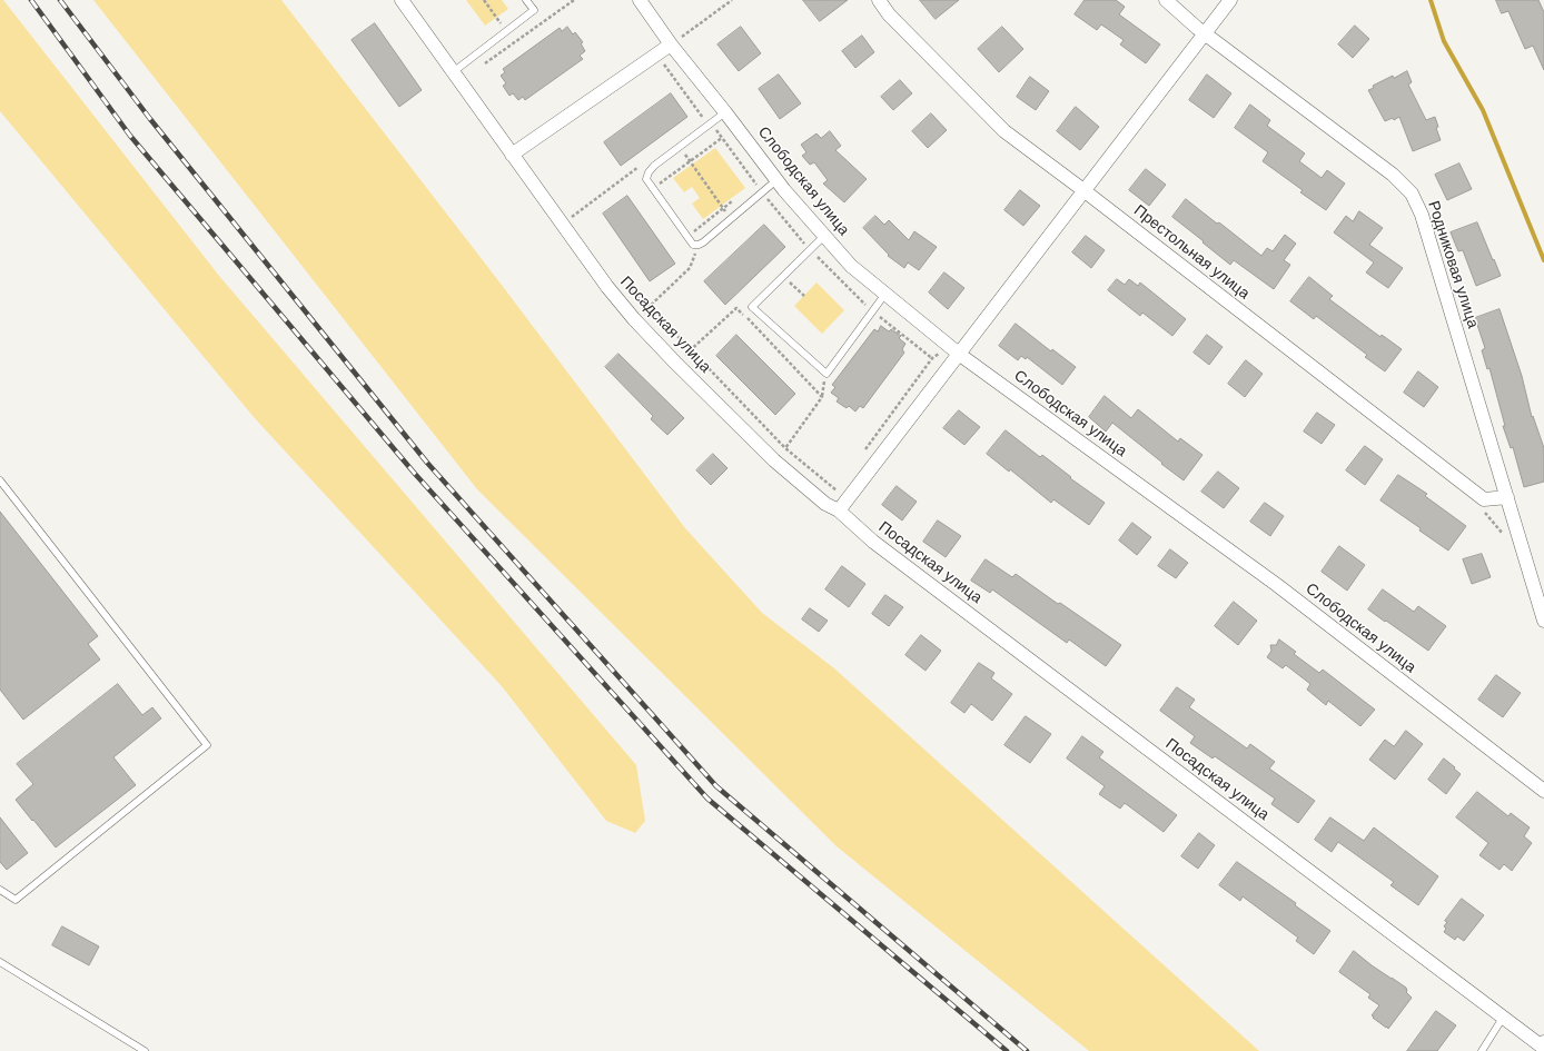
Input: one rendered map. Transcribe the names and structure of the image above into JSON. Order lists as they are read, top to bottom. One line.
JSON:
{"streets":{"street":["Слободская улица","Престольная улица","Родниковая улица","Посадская улица"]},"crossings":[["Престольная улица","Родниковая улица"]]}
